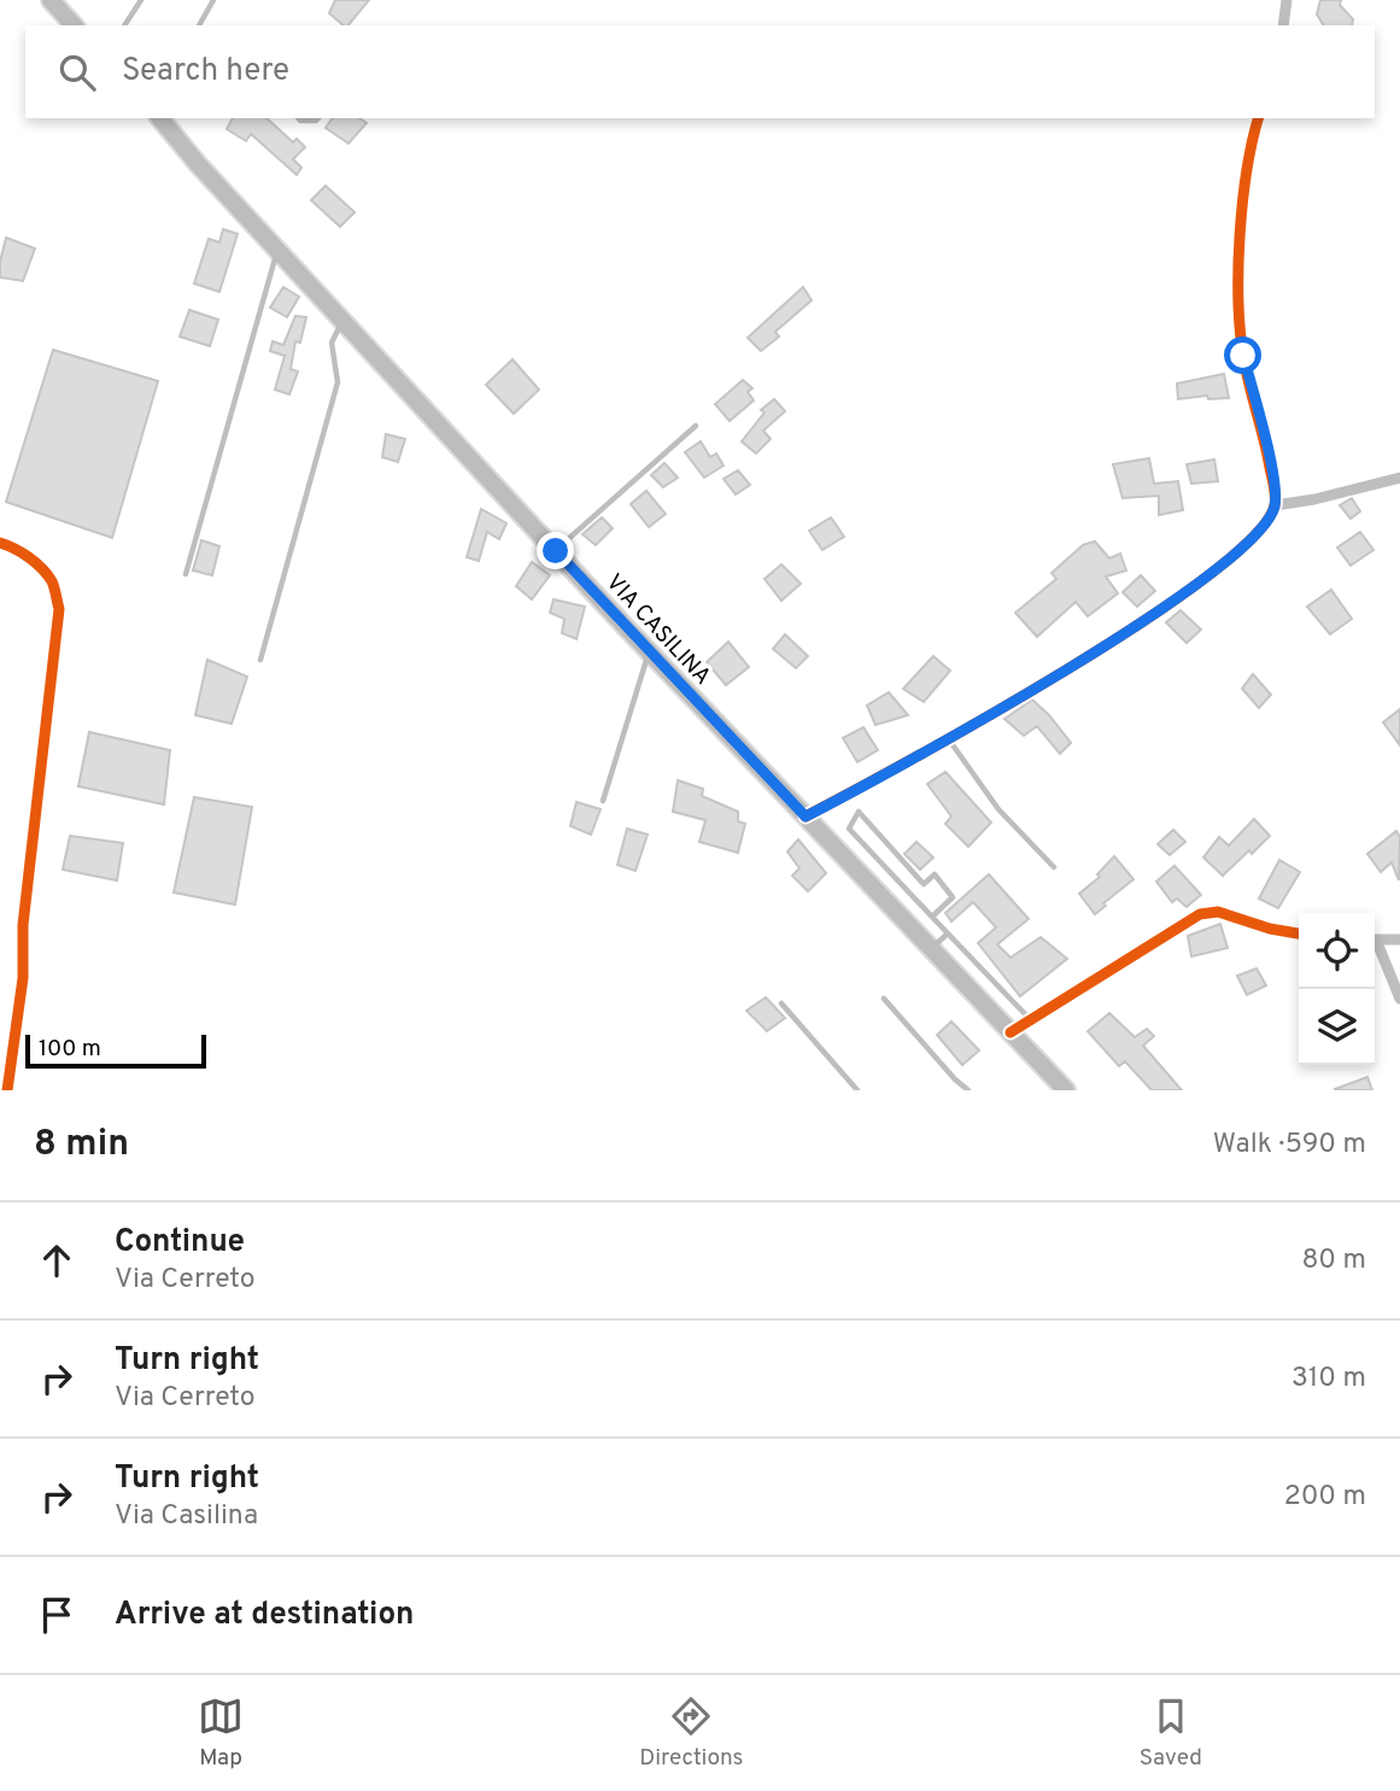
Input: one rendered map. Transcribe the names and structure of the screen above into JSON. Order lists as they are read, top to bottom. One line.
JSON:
{"streets":{"main road":["VIA CASILINA"]},"scale_bar":"100 m","page":{"search":"Search here","scale":"100 m","heading":["8 min","Walk · 590 m"],"list":[["Continue","Via Cerreto","80 m"],["Turn right","Via Cerreto","310 m"],["Turn right","Via Casilina","200 m"],"Arrive at destination"],"nav":["Map","Directions","Saved"]}}
